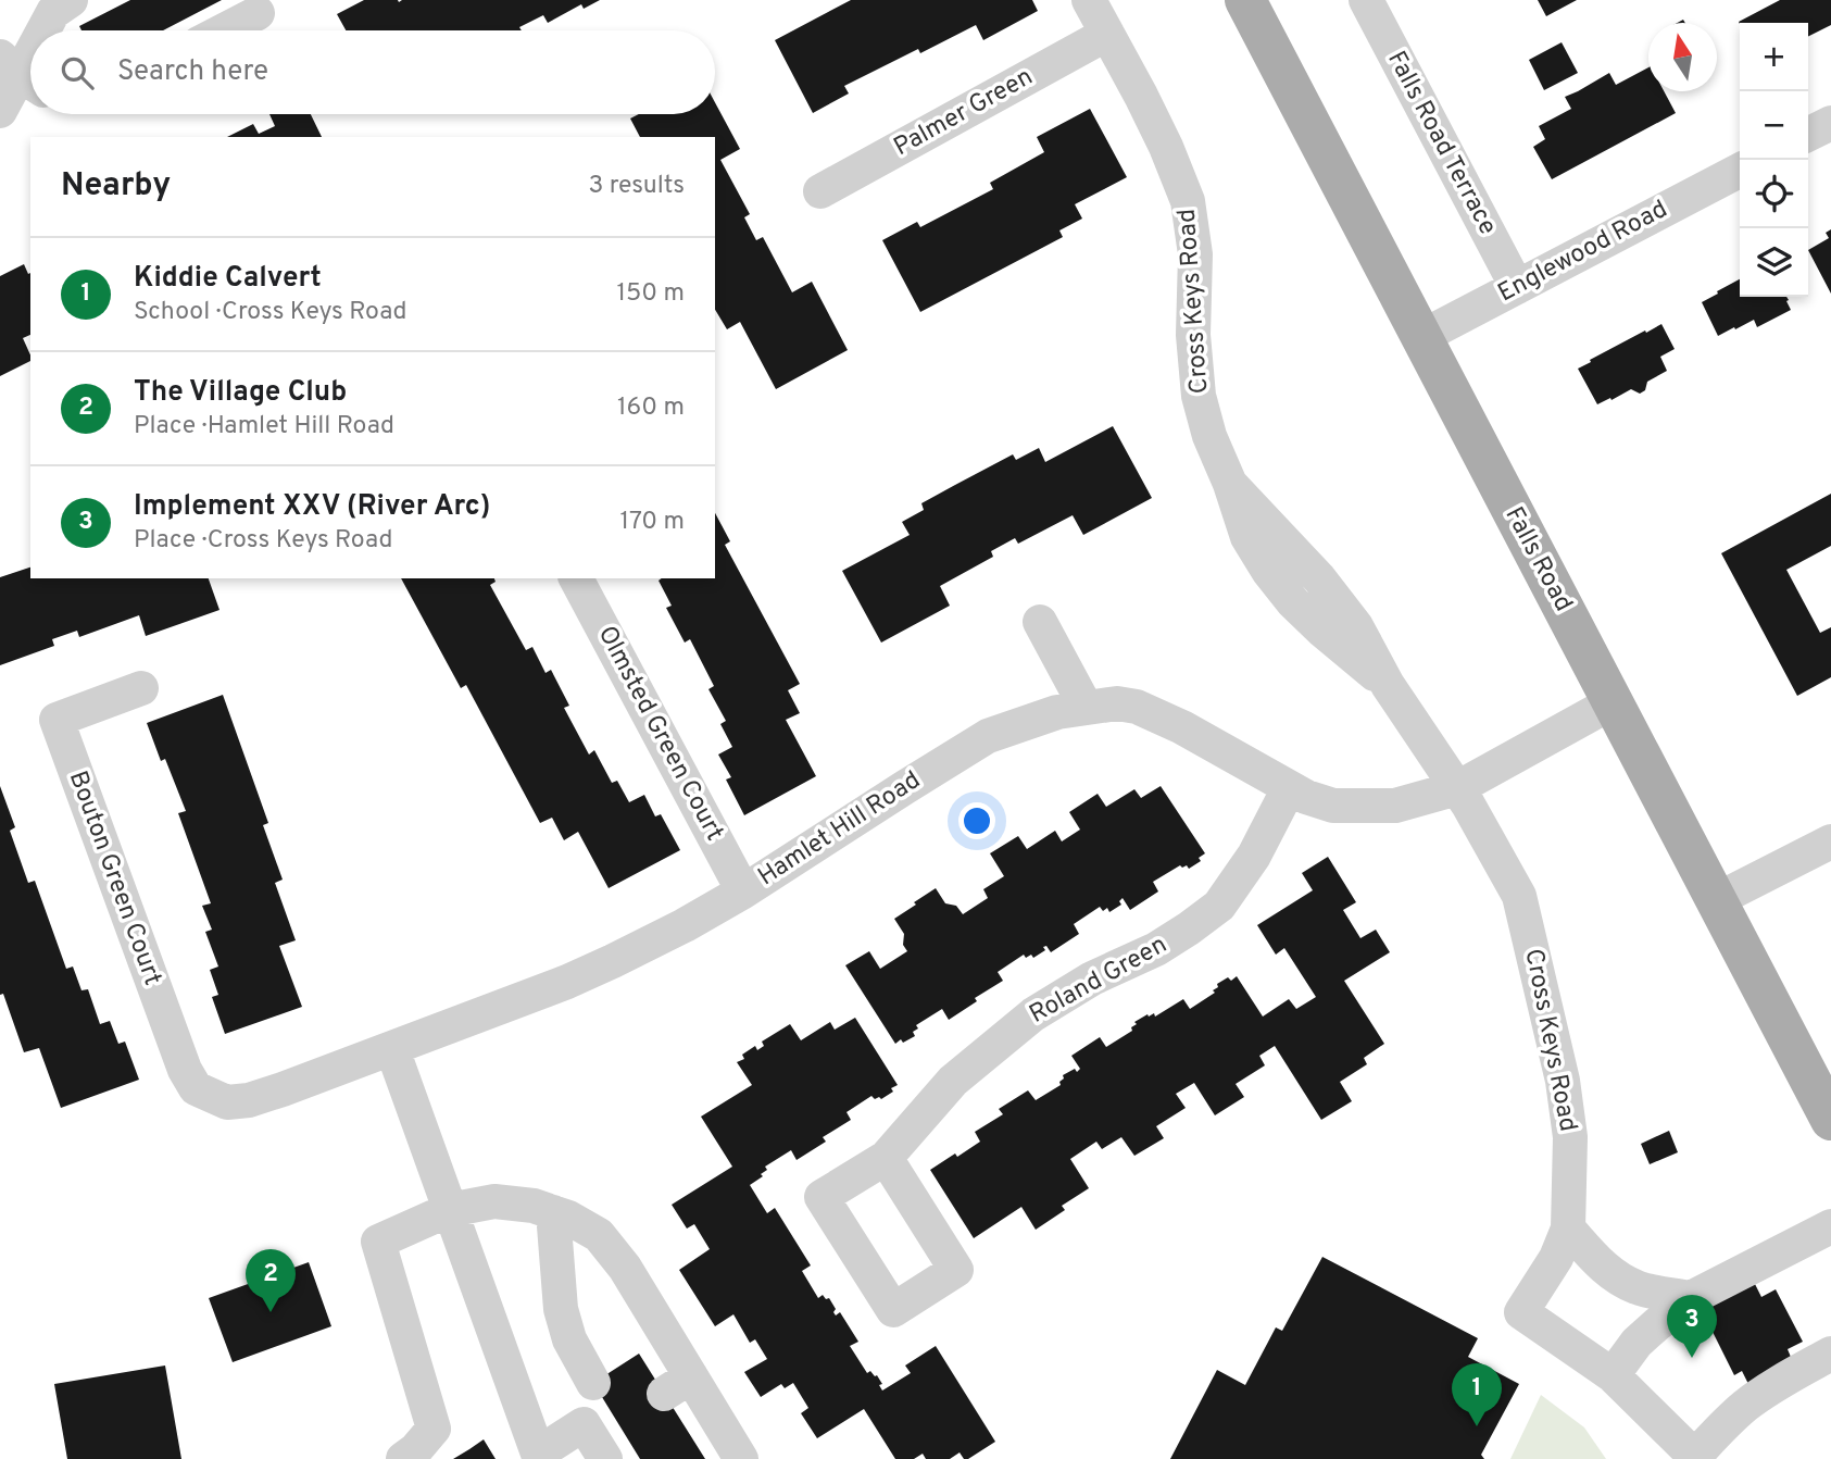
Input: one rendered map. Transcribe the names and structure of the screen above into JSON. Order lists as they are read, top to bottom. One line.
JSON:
{"streets":{"main road":["Falls Road"],"street":["Palmer Green","Falls Road Terrace","Englewood Road","Cross Keys Road","Olmsted Green Court","Hamlet Hill Road","Bouton Green Court","Roland Green"]},"crossings":[["Palmer Green","Cross Keys Road"],["Falls Road Terrace","Englewood Road"],["Englewood Road","Falls Road"],["Cross Keys Road","Hamlet Hill Road"],["Falls Road","Hamlet Hill Road"],["Olmsted Green Court","Hamlet Hill Road"],["Hamlet Hill Road","Bouton Green Court"],["Hamlet Hill Road","Roland Green"]],"north":"top","page":{"map_buttons":["+","−"],"search":"Search here","heading":["Nearby","3 results"],"list":[{"mark":"1","name":"Kiddie Calvert","note":"School · Cross Keys Road","value":"150 m"},{"mark":"2","name":"The Village Club","note":"Place · Hamlet Hill Road","value":"160 m"},{"mark":"3","name":"Implement XXV (River Arc)","note":"Place · Cross Keys Road","value":"170 m"}],"pins":["2","3","1"]}}
